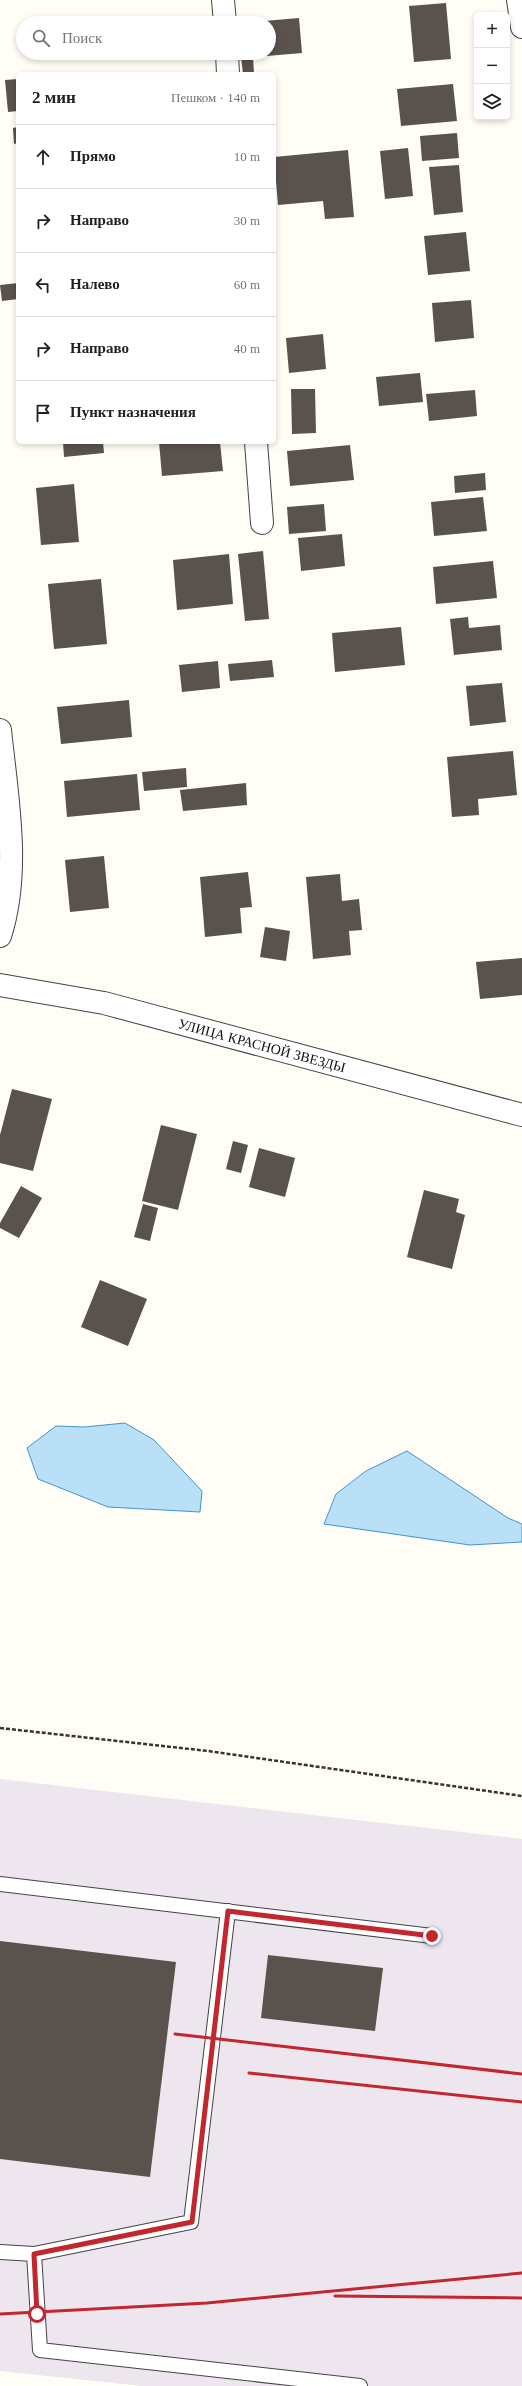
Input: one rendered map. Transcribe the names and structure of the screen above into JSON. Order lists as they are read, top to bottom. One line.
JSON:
{"streets":{"street":["УЛИЦА КРАСНОЙ ЗВЕЗДЫ"]},"page":{"map_buttons":["+","−"],"search":"Поиск","heading":["2 мин","Пешком · 140 m"],"list":[["Прямо","10 m"],["Направо","30 m"],["Налево","60 m"],["Направо","40 m"],"Пункт назначения"]}}
